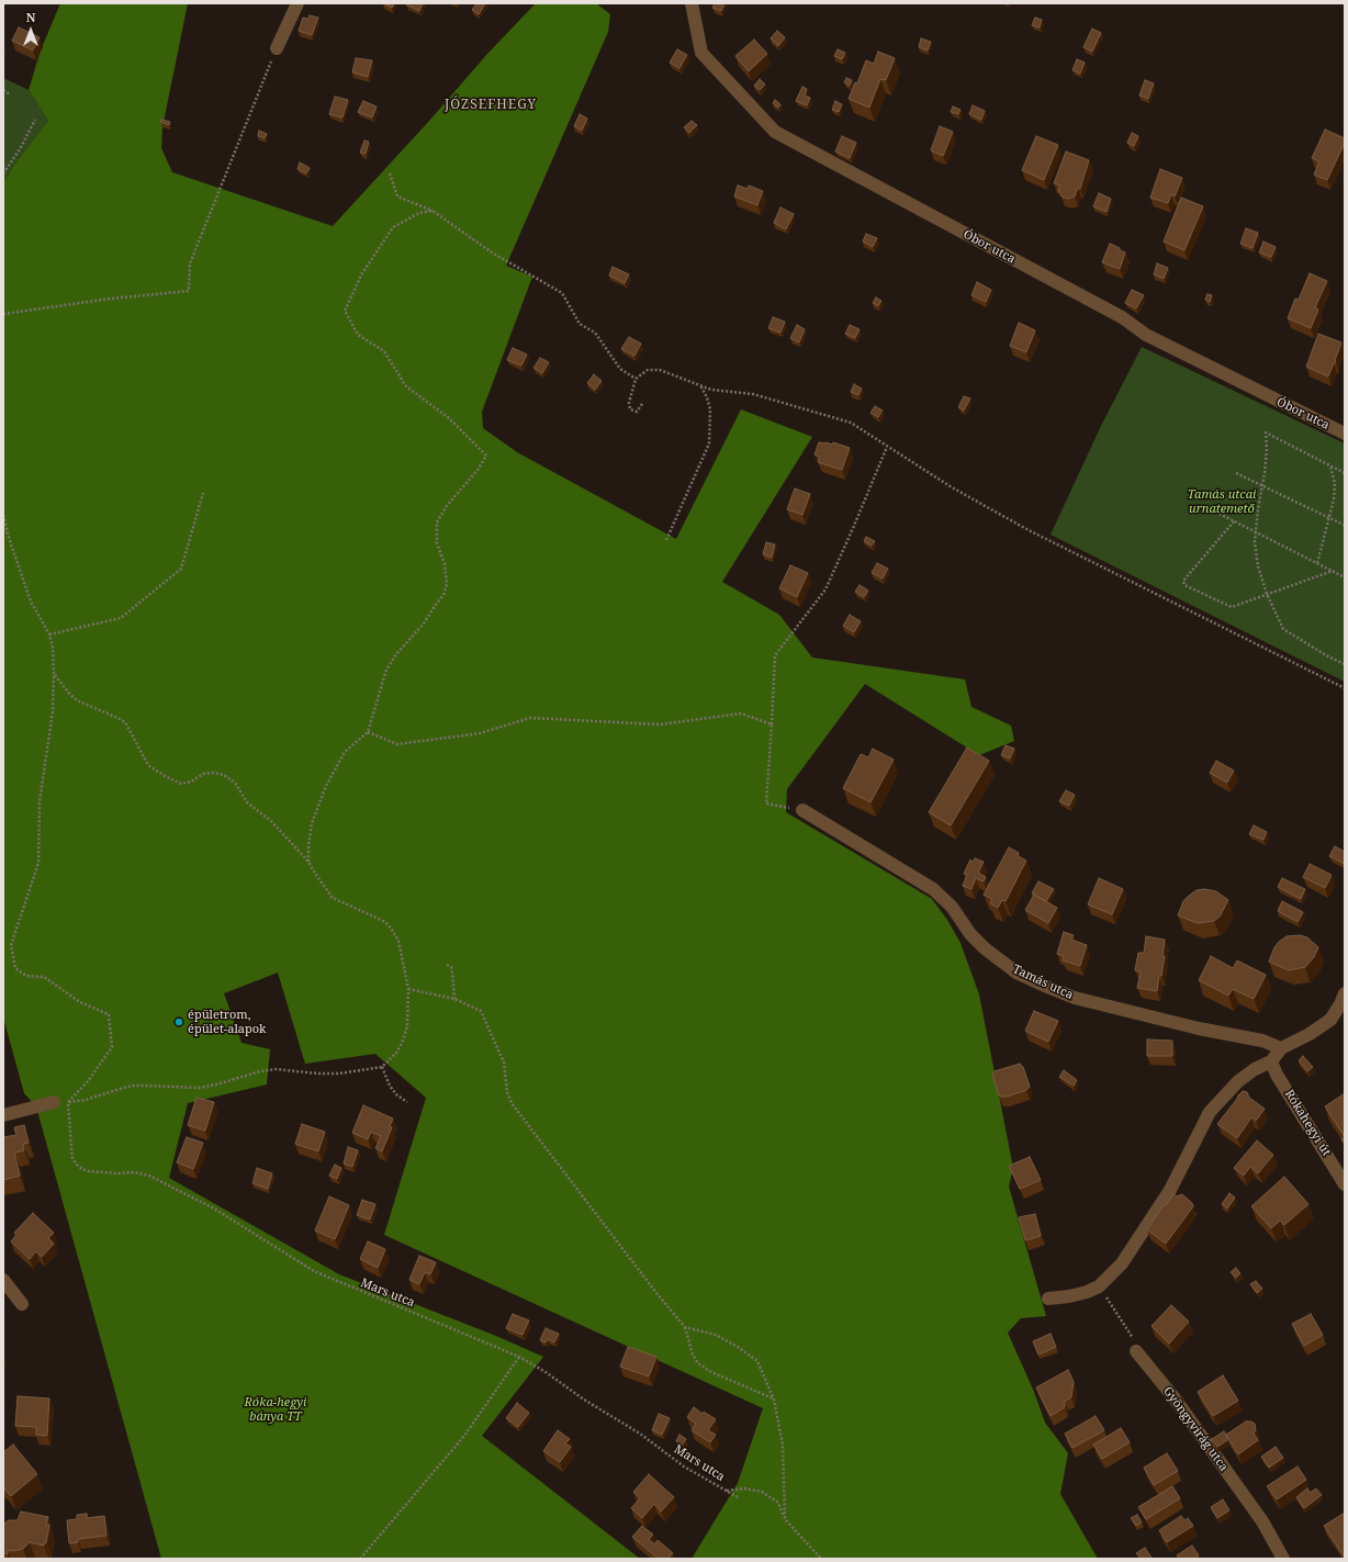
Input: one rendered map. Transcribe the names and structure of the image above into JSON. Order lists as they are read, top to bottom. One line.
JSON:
{"streets":{"street":["Óbor utca","Tamás utca","Rókahegyi út","Gyöngyvirág utca"],"path":["Mars utca"]},"districts":["JÓZSEFHEGY"],"parks":["Tamás utcai urnatemető","Róka-hegyi bánya TT"],"places":["épületrom, épület-alapok"],"north":"top"}
